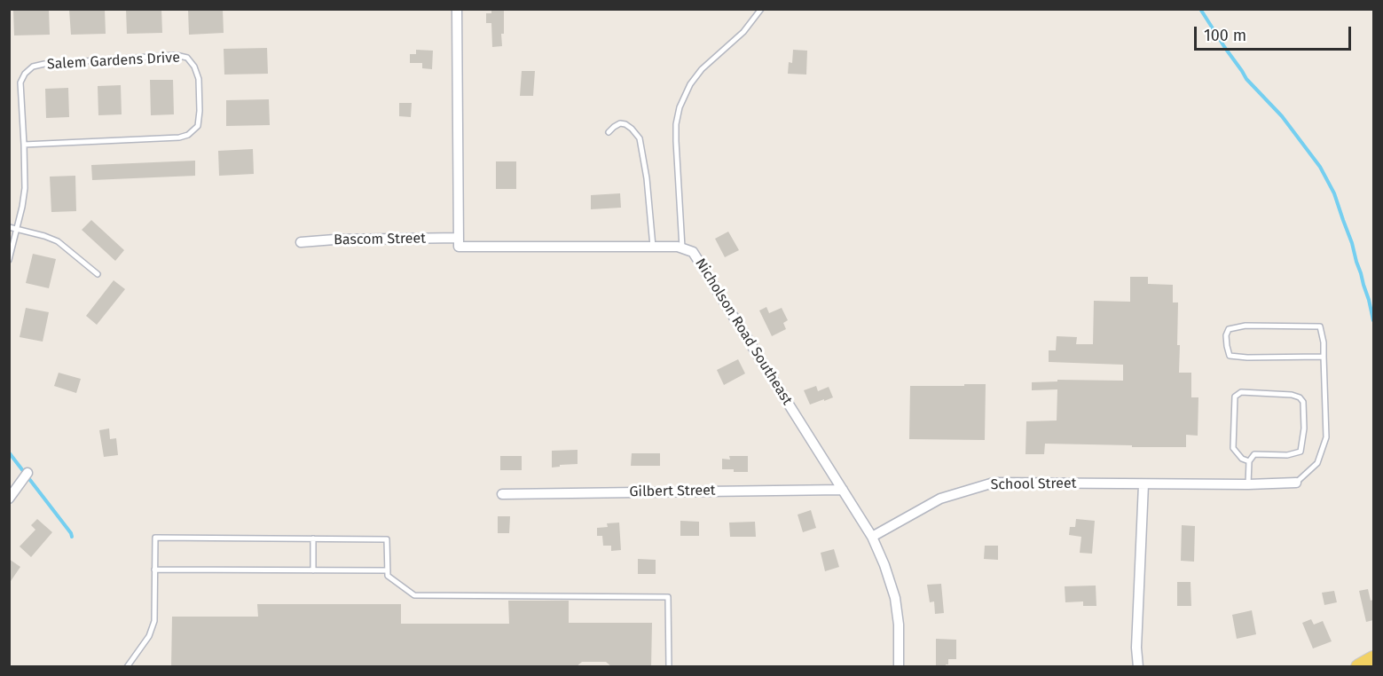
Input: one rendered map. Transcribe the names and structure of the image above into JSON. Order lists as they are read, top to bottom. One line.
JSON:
{"streets":{"street":["Bascom Street","Nicholson Road Southeast","School Street","Gilbert Street"],"lane":["Salem Gardens Drive"]},"crossings":[["Bascom Street","Nicholson Road Southeast"],["Nicholson Road Southeast","School Street"],["Nicholson Road Southeast","Gilbert Street"]],"scale_bar":"100 m"}
